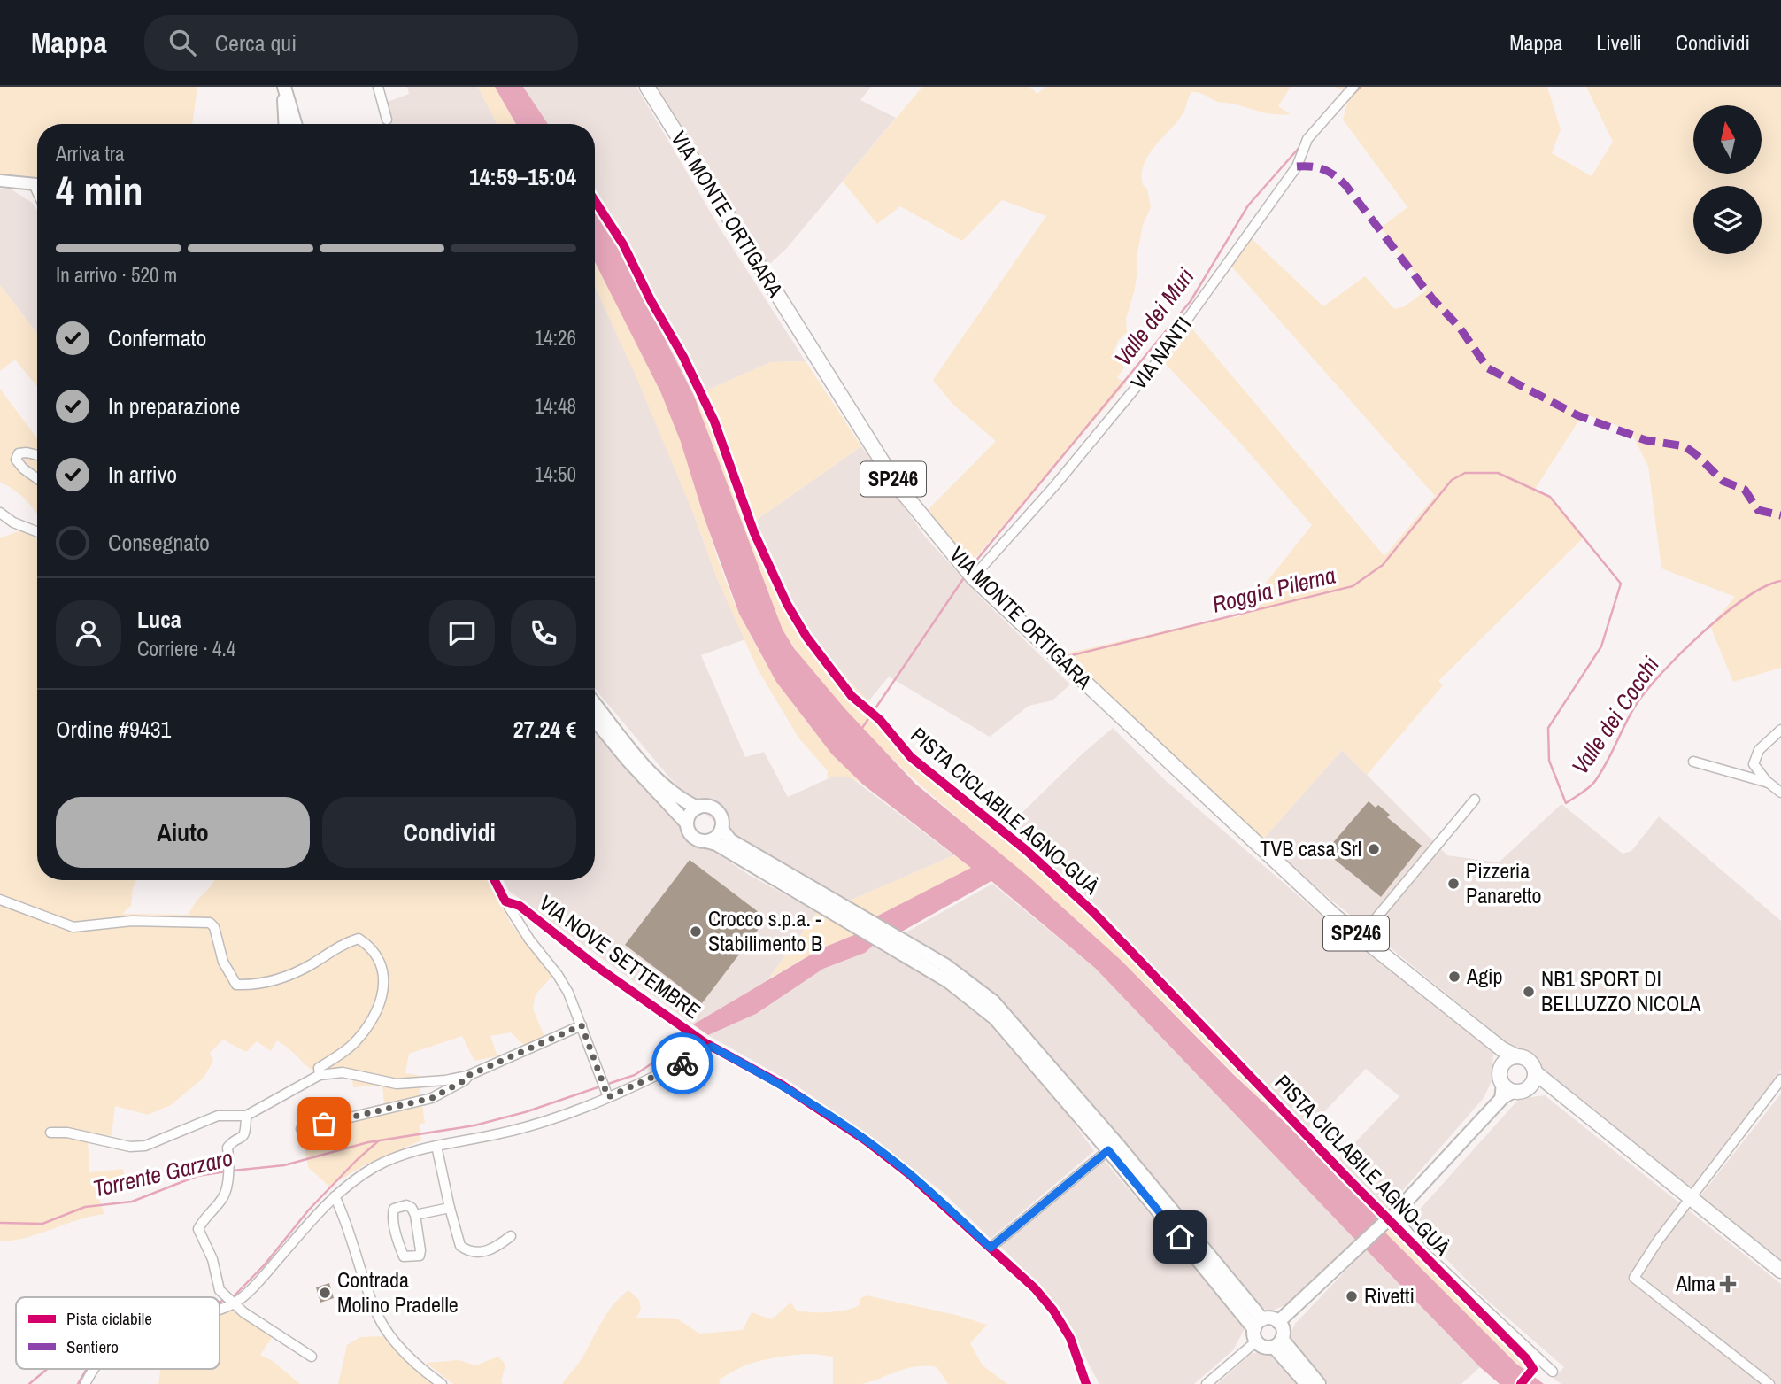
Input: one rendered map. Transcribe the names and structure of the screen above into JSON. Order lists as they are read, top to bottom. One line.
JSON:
{"streets":{"main road":["VIA MONTE ORTIGARA","SP246"],"street":["VIA NANTI","VIA NOVE SETTEMBRE"],"cycle path":["PISTA CICLABILE AGNO-GUÀ"]},"crossings":[["VIA MONTE ORTIGARA","VIA NANTI"]],"water":["Valle dei Muri","Roggia Pilerna","Valle dei Cocchi","Torrente Garzaro"],"places":{"other":["TVB casa Srl","Pizzeria Panaretto","Crocco s.p.a. - Stabilimento B","Agip","NB1 SPORT DI BELLUZZO NICOLA","Contrada Molino Pradelle","Rivetti"],"health":["Alma"]},"legend":["Pista ciclabile","Sentiero"],"north":"top","page":{"header":"Mappa","search":"Cerca qui","nav":["Mappa","Livelli","Condividi"],"heading":["4 min","Arriva tra","14:59–15:04"],"panel":["Luca","Corriere · 4.4","Ordine #9431","27.24 €"],"bar":"In arrivo · 520 m","list":[["Confermato","14:26"],["In preparazione","14:48"],["In arrivo","14:50"],"Consegnato"],"buttons":["Aiuto","Condividi"]}}
